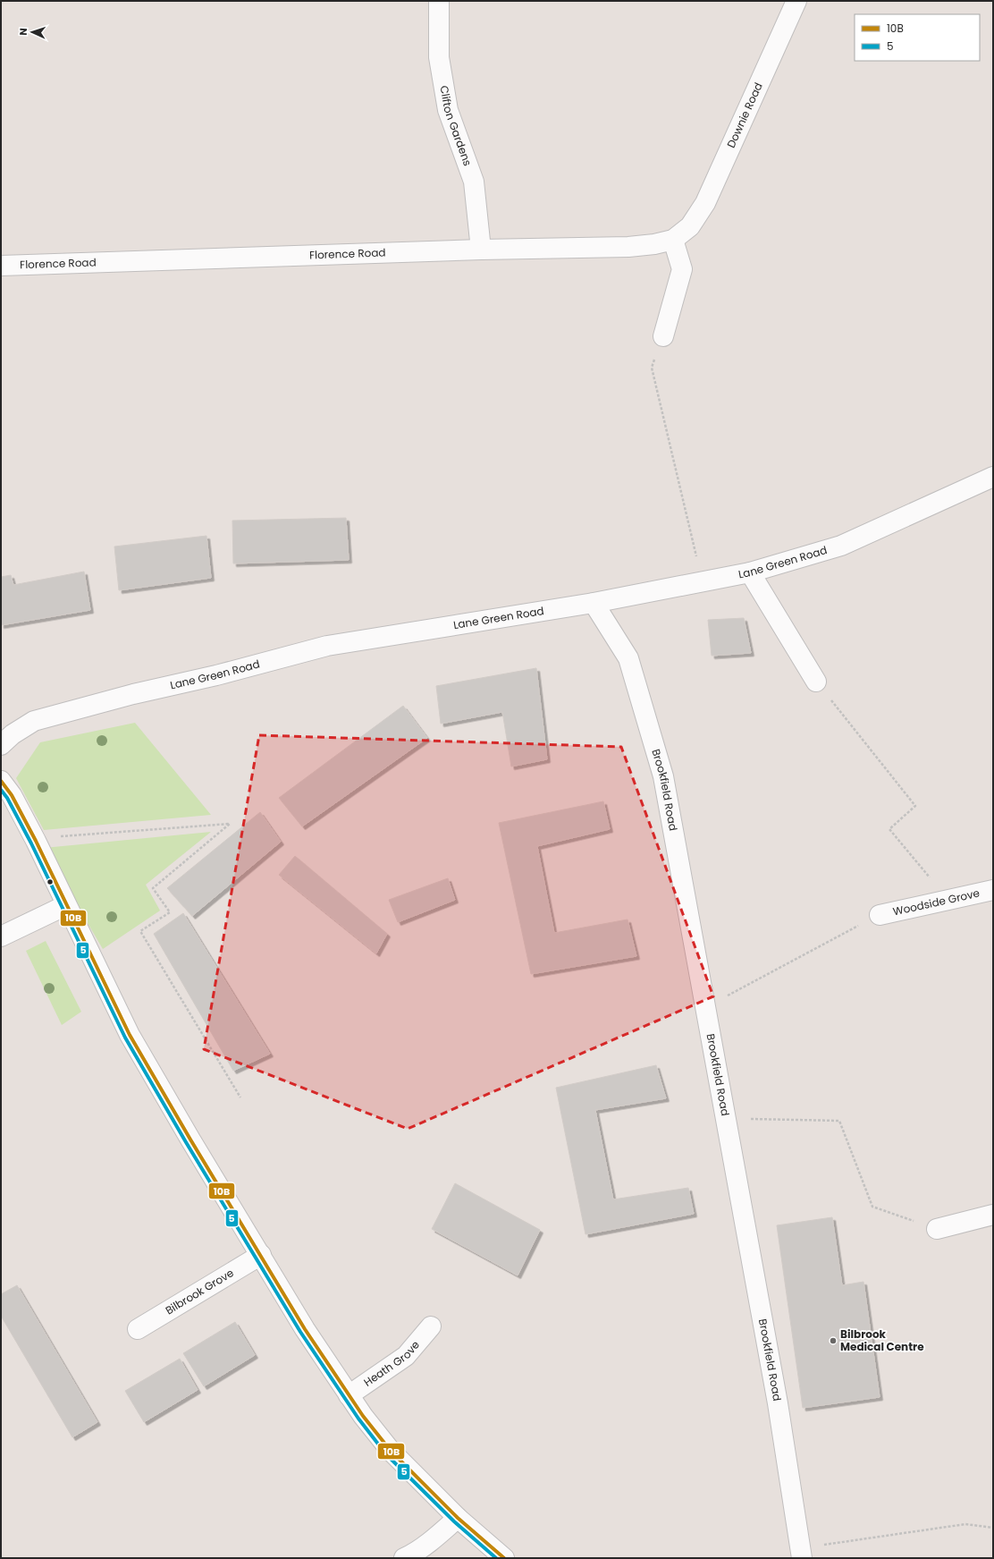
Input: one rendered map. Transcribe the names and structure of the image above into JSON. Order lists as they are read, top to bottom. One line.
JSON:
{"streets":{"street":["Downie Road","Clifton Gardens","Florence Road","Lane Green Road","Brookfield Road","Woodside Grove","Bilbrook Grove","Heath Grove"]},"crossings":[["Downie Road","Florence Road"],["Clifton Gardens","Florence Road"],["Lane Green Road","Brookfield Road"]],"places":["Bilbrook Medical Centre"],"lines":["transit line 10B","transit line 5"],"legend":["10B","5"],"north":"left"}
